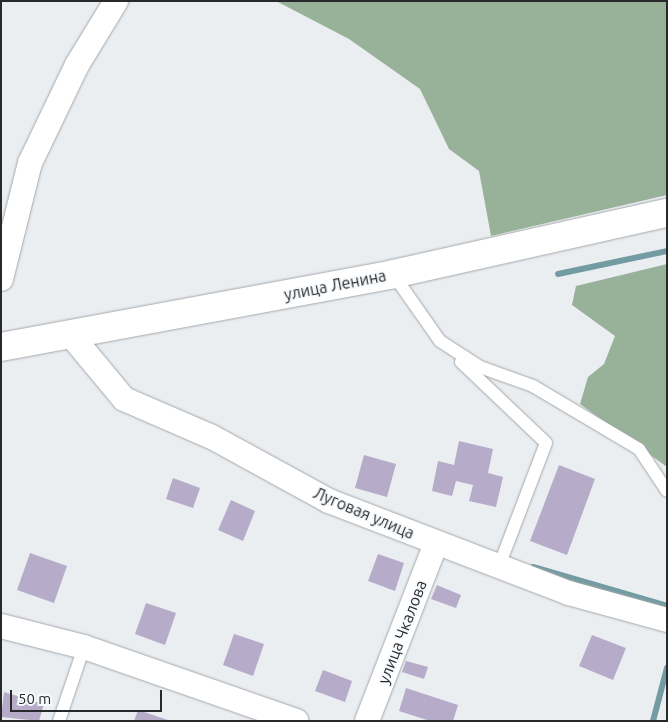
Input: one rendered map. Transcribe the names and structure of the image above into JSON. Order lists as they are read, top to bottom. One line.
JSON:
{"streets":{"street":["улица Ленина","Луговая улица","улица Чкалова"]},"crossings":[["улица Ленина","Луговая улица"],["Луговая улица","улица Чкалова"]],"scale_bar":"50 m"}
